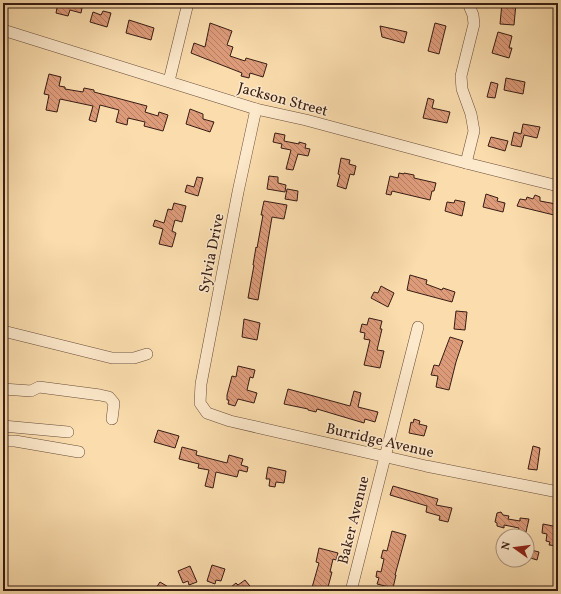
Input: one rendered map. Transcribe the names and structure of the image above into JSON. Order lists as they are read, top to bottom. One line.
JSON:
{"streets":{"street":["Jackson Street","Sylvia Drive","Burridge Avenue","Baker Avenue"]},"crossings":[["Jackson Street","Sylvia Drive"],["Sylvia Drive","Burridge Avenue"],["Burridge Avenue","Baker Avenue"]],"north":"left"}
